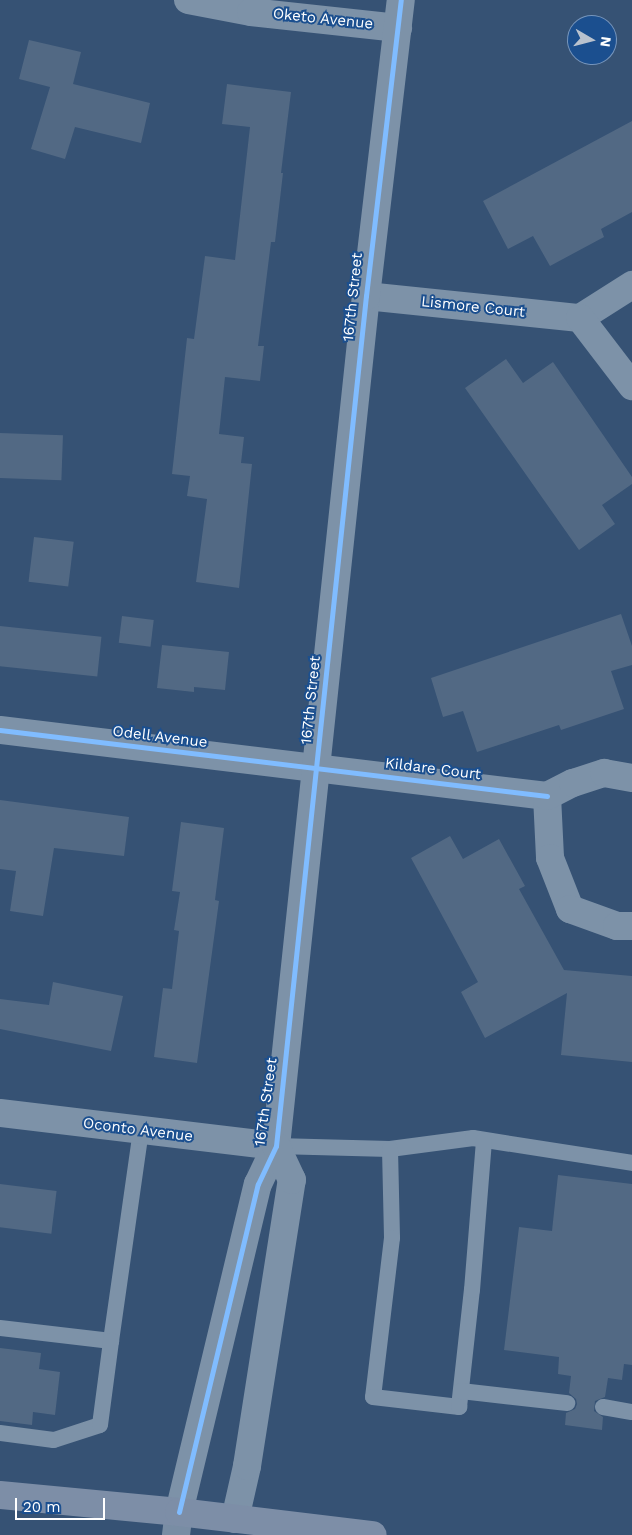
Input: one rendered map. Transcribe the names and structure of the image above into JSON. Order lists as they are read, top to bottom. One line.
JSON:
{"streets":{"street":["Oketo Avenue","167th Street","Lismore Court","Odell Avenue","Kildare Court","Oconto Avenue"]},"crossings":[["Oketo Avenue","167th Street"],["167th Street","Lismore Court"],["167th Street","Odell Avenue"],["167th Street","Kildare Court"],["167th Street","Oconto Avenue"],["Odell Avenue","Kildare Court"]],"scale_bar":"20 m","north":"right"}
